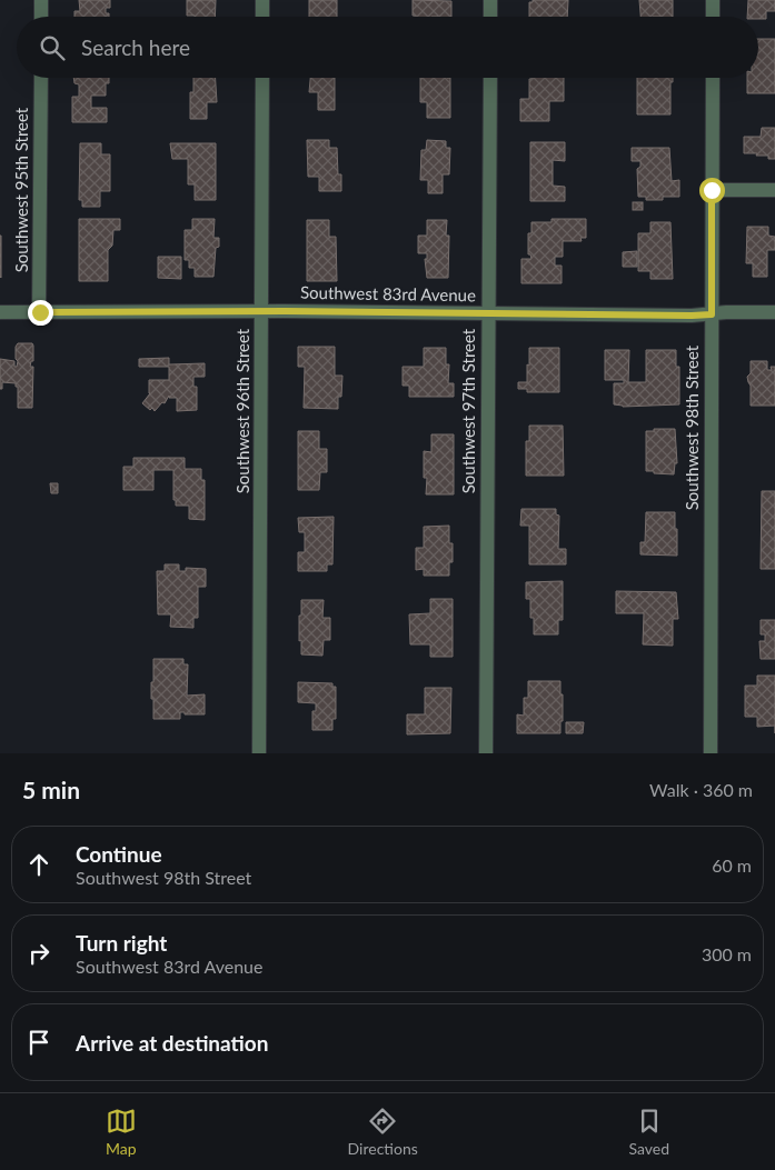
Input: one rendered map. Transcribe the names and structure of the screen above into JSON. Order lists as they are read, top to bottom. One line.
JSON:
{"streets":{"street":["Southwest 95th Street","Southwest 83rd Avenue","Southwest 96th Street","Southwest 97th Street","Southwest 98th Street"]},"crossings":[["Southwest 95th Street","Southwest 83rd Avenue"],["Southwest 83rd Avenue","Southwest 96th Street"],["Southwest 83rd Avenue","Southwest 97th Street"],["Southwest 83rd Avenue","Southwest 98th Street"]],"page":{"search":"Search here","heading":["5 min","Walk · 360 m"],"list":[["Continue","Southwest 98th Street","60 m"],["Turn right","Southwest 83rd Avenue","300 m"],"Arrive at destination"],"nav":["Map","Directions","Saved"]}}
